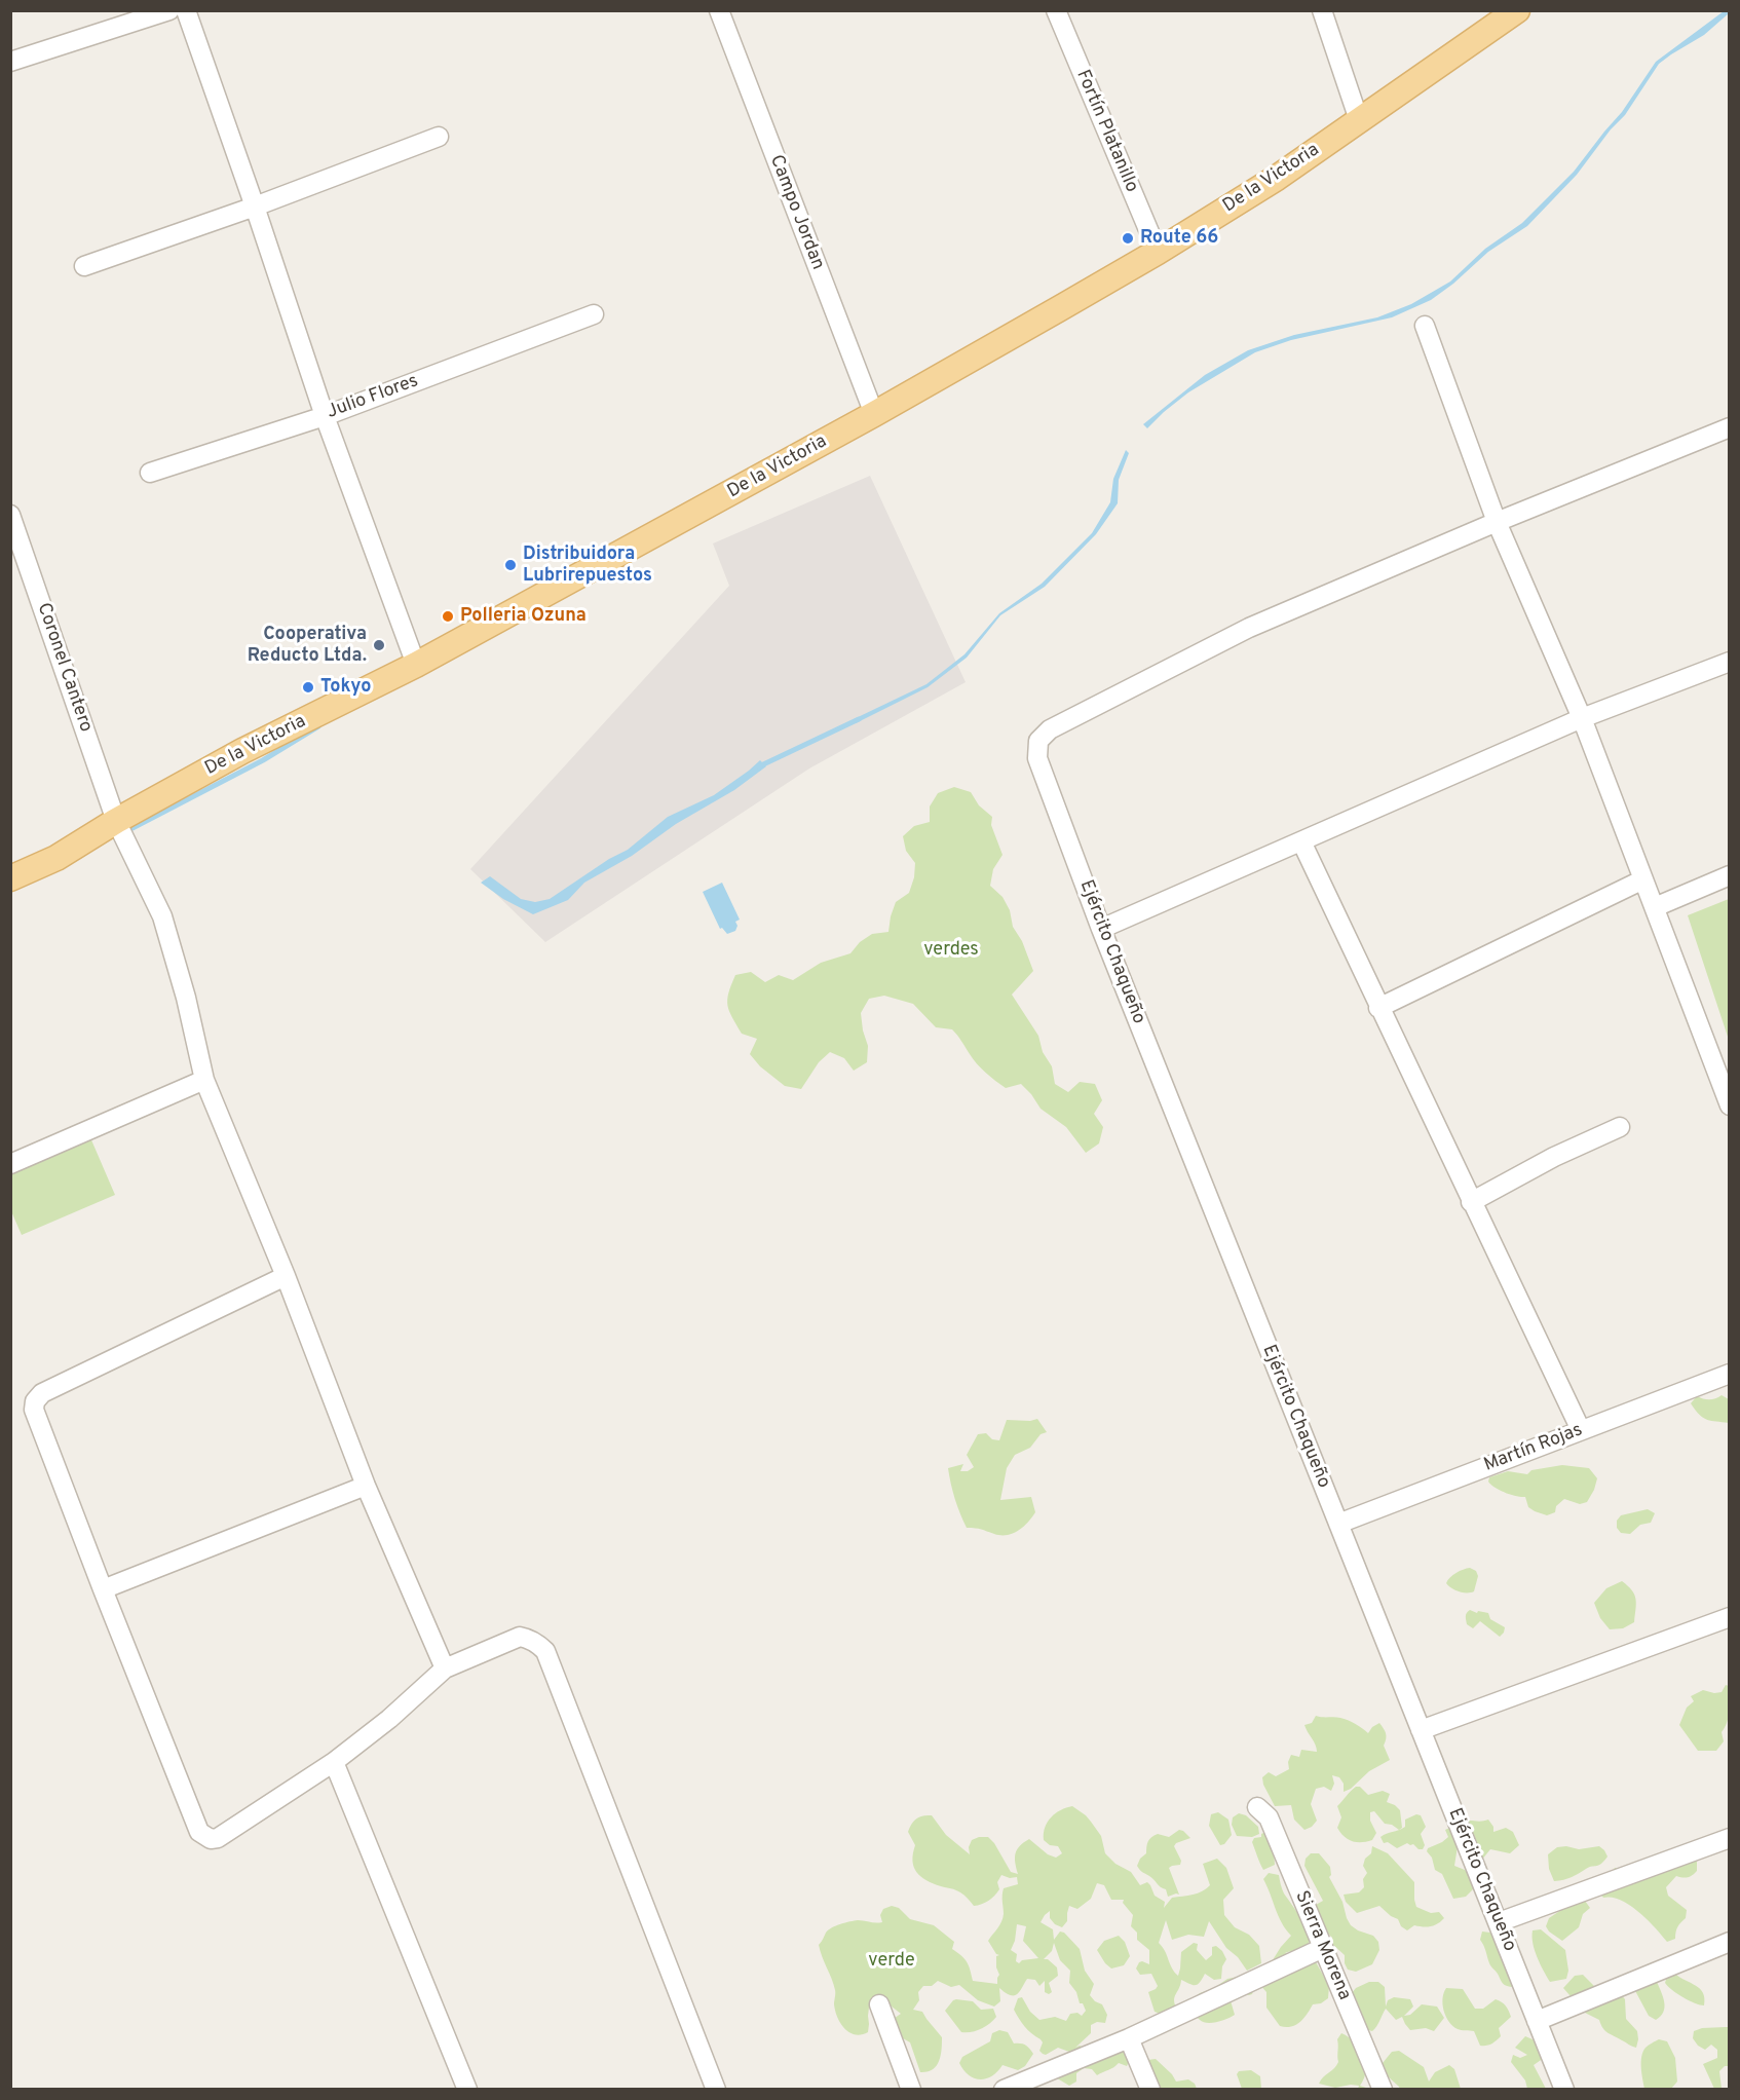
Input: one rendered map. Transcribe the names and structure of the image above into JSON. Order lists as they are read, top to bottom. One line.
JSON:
{"streets":{"main road":["De la Victoria"],"street":["Fortín Platanillo","Campo Jordan","Julio Flores","Coronel Cantero","Ejército Chaqueño","Martín Rojas","Sierra Morena"]},"crossings":[["Fortín Platanillo","De la Victoria"],["De la Victoria","Campo Jordan"],["De la Victoria","Coronel Cantero"],["Ejército Chaqueño","Martín Rojas"]],"parks":["verdes","verde"],"places":["Route 66","Distribuidora Lubrirepuestos","Polleria Ozuna","Cooperativa Reducto Ltda.","Tokyo"]}
